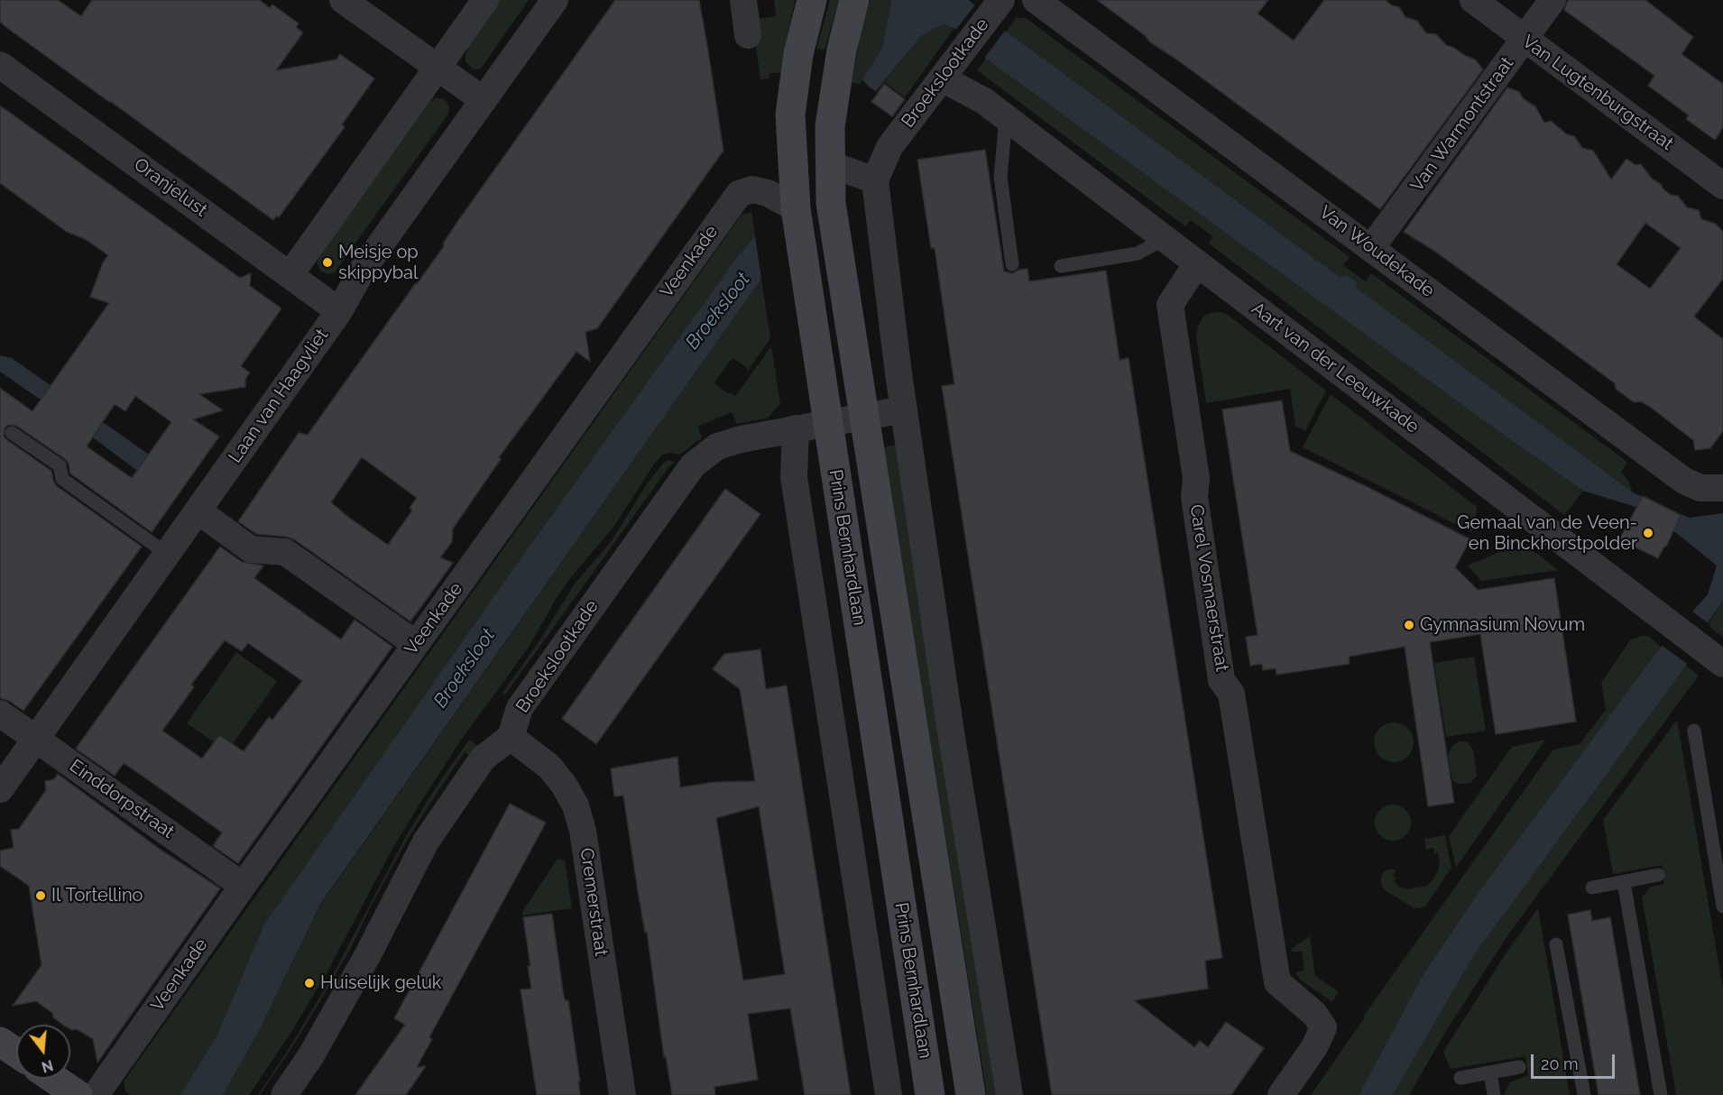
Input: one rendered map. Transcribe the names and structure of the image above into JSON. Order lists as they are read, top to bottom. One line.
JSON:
{"streets":{"main road":["Prins Bernhardlaan"],"street":["Broekslootkade","Van Lugtenburgstraat","Van Warmontstraat","Oranjelust","Van Woudekade","Veenkade","Aart van der Leeuwkade","Laan van Haagvliet","Carel Vosmaerstraat","Einddorpstraat","Cremerstraat"]},"crossings":[["Broekslootkade","Aart van der Leeuwkade"],["Broekslootkade","Prins Bernhardlaan"],["Broekslootkade","Cremerstraat"],["Van Lugtenburgstraat","Van Warmontstraat"],["Van Warmontstraat","Van Woudekade"],["Oranjelust","Laan van Haagvliet"],["Veenkade","Prins Bernhardlaan"],["Veenkade","Einddorpstraat"],["Aart van der Leeuwkade","Carel Vosmaerstraat"],["Laan van Haagvliet","Einddorpstraat"]],"water":["Broeksloot"],"places":["Meisje op skippybal","Gemaal van de Veen- en Binckhorstpolder","Gymnasium Novum","Il Tortellino","Huiselijk geluk"],"scale_bar":"20 m","north":"bottom"}
